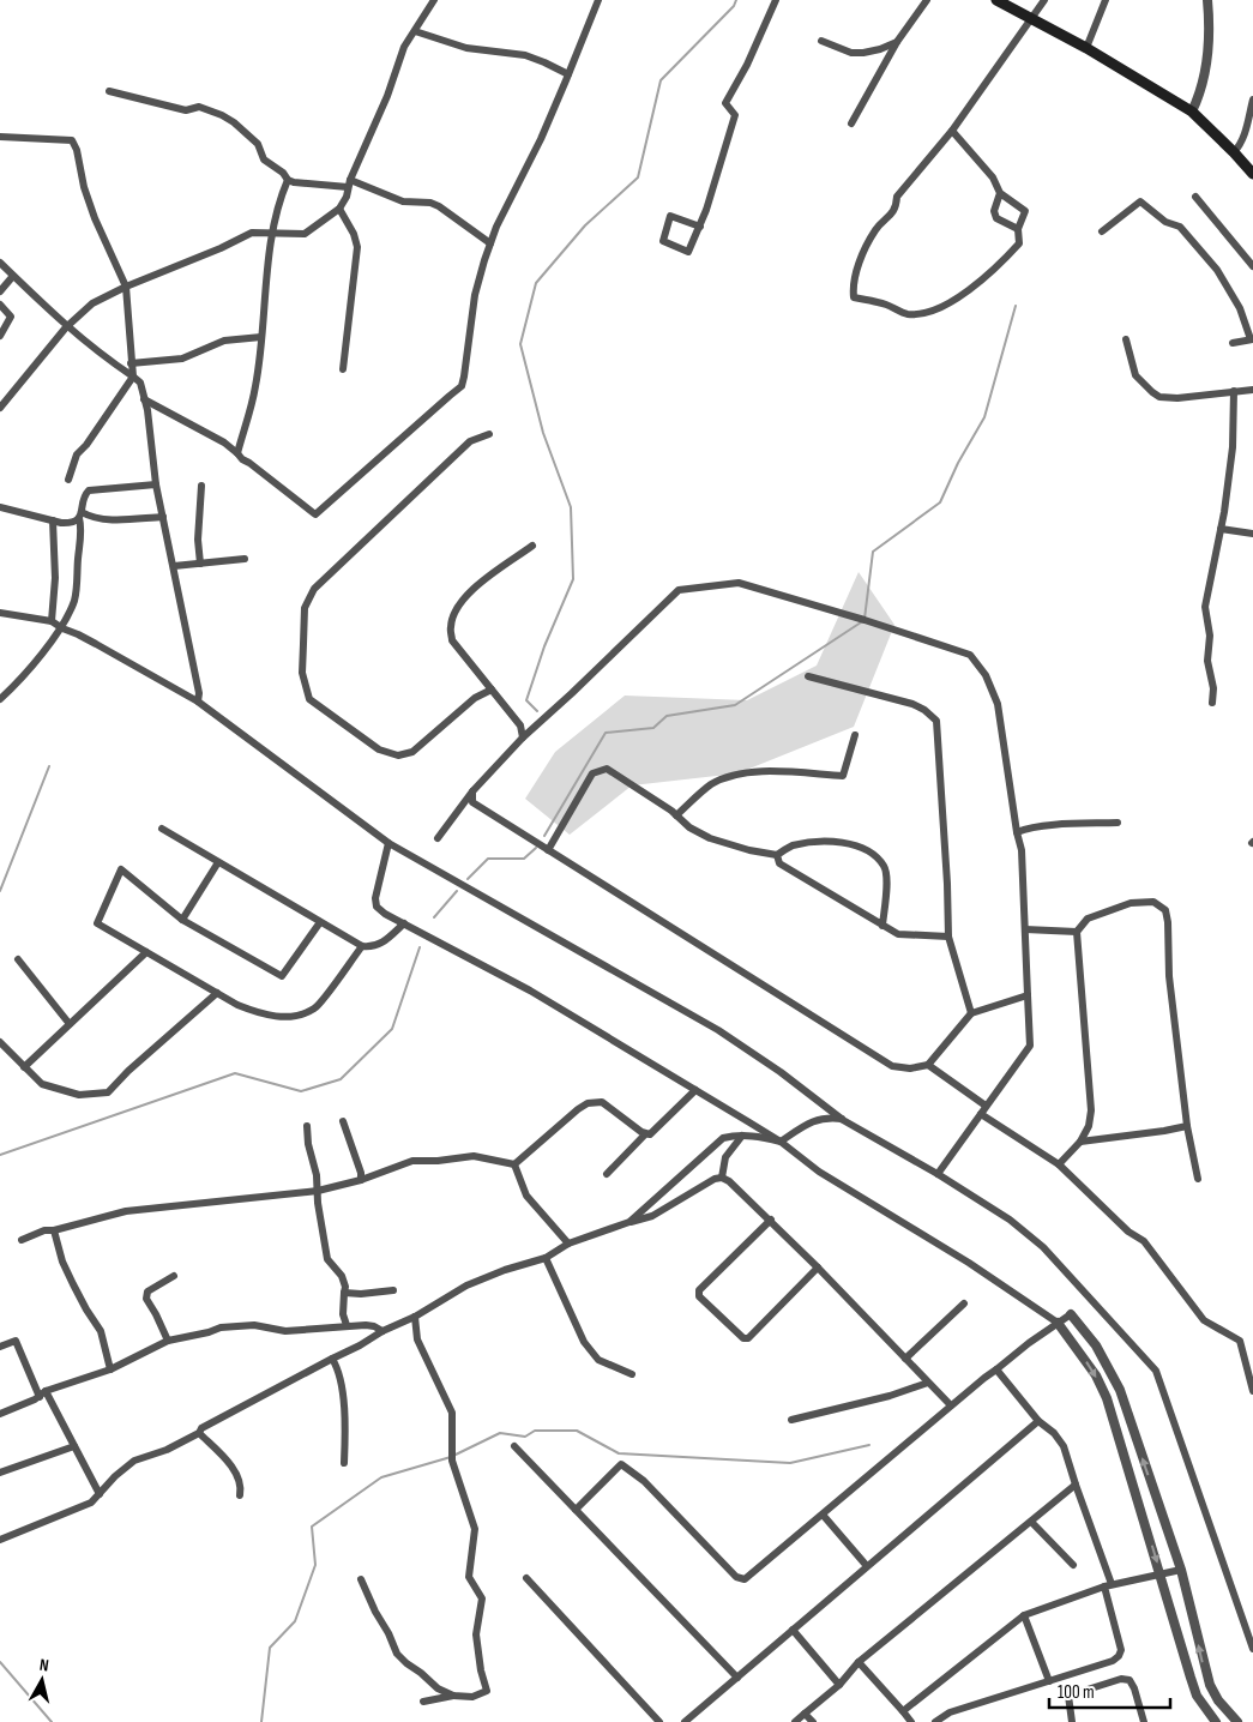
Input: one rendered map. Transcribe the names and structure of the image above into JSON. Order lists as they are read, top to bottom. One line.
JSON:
{"scale_bar":"100 m","north":"top"}
